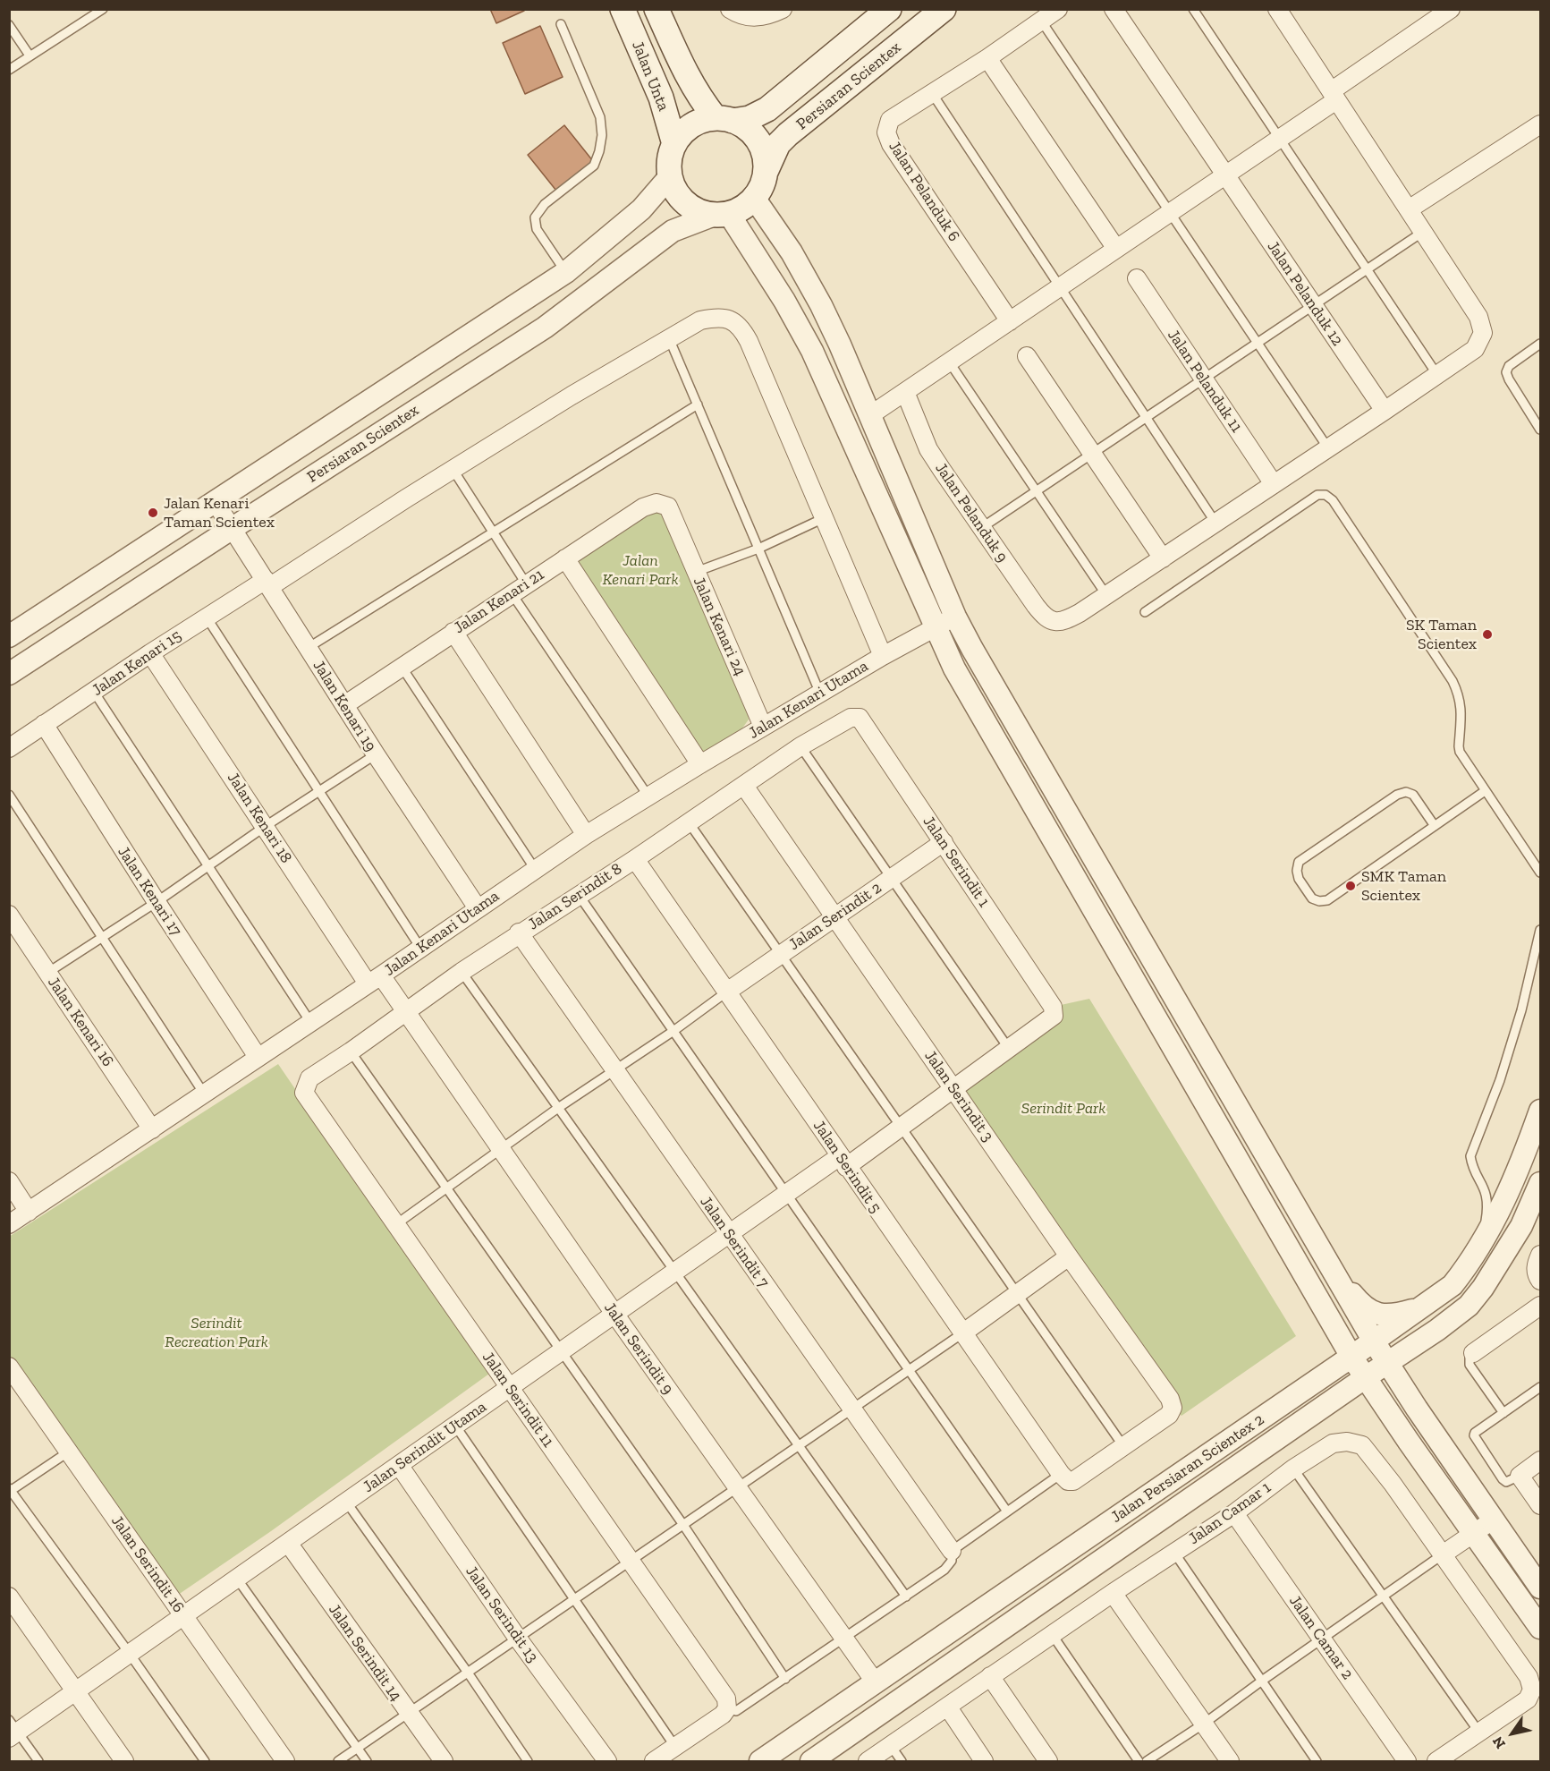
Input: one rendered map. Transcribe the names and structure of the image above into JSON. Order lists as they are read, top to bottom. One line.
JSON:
{"streets":{"main road":["Jalan Unta","Persiaran Scientex"],"street":["Jalan Pelanduk 6","Jalan Pelanduk 12","Jalan Pelanduk 11","Jalan Pelanduk 9","Jalan Kenari 21","Jalan Kenari 24","Jalan Kenari 15","Jalan Kenari Utama","Jalan Kenari 19","Jalan Kenari 18","Jalan Serindit 1","Jalan Kenari 17","Jalan Serindit 8","Jalan Serindit 2","Jalan Kenari 16","Jalan Serindit 3","Jalan Serindit 5","Jalan Serindit 7","Jalan Serindit 9","Jalan Serindit 11","Jalan Serindit Utama","Jalan Persiaran Scientex 2","Jalan Camar 1","Jalan Serindit 16","Jalan Serindit 13","Jalan Camar 2","Jalan Serindit 14"]},"crossings":[["Jalan Unta","Persiaran Scientex"],["Persiaran Scientex","Jalan Kenari 19"],["Jalan Kenari 21","Jalan Kenari 24"],["Jalan Kenari 21","Jalan Kenari 19"],["Jalan Kenari 24","Jalan Kenari Utama"],["Jalan Kenari 15","Jalan Kenari Utama"],["Jalan Kenari 15","Jalan Kenari 19"],["Jalan Kenari 15","Jalan Kenari 18"],["Jalan Kenari 15","Jalan Kenari 17"],["Jalan Kenari Utama","Jalan Kenari 19"],["Jalan Kenari Utama","Jalan Kenari 18"],["Jalan Kenari Utama","Jalan Kenari 17"],["Jalan Kenari Utama","Jalan Kenari 16"],["Jalan Kenari 18","Jalan Serindit 8"],["Jalan Kenari 18","Jalan Serindit 9"],["Jalan Serindit 1","Jalan Serindit 8"],["Jalan Serindit 1","Jalan Serindit 2"],["Jalan Serindit 1","Jalan Serindit Utama"],["Jalan Serindit 8","Jalan Serindit 3"],["Jalan Serindit 8","Jalan Serindit 5"],["Jalan Serindit 8","Jalan Serindit 7"],["Jalan Serindit 8","Jalan Serindit 9"],["Jalan Serindit 8","Jalan Serindit 11"],["Jalan Serindit 2","Jalan Serindit 3"],["Jalan Serindit 2","Jalan Serindit 5"],["Jalan Serindit 3","Jalan Serindit Utama"],["Jalan Serindit 5","Jalan Serindit Utama"],["Jalan Serindit 7","Jalan Serindit Utama"],["Jalan Serindit 9","Jalan Serindit Utama"],["Jalan Serindit 9","Jalan Persiaran Scientex 2"],["Jalan Serindit 11","Jalan Serindit Utama"],["Jalan Serindit Utama","Jalan Serindit 16"],["Jalan Serindit Utama","Jalan Serindit 13"],["Jalan Serindit Utama","Jalan Serindit 14"],["Jalan Camar 1","Jalan Camar 2"]],"parks":["Jalan Kenari Park","Serindit Park","Serindit Recreation Park"],"places":["Jalan Kenari Taman Scientex","SK Taman Scientex","SMK Taman Scientex"],"north":"bottom left"}
